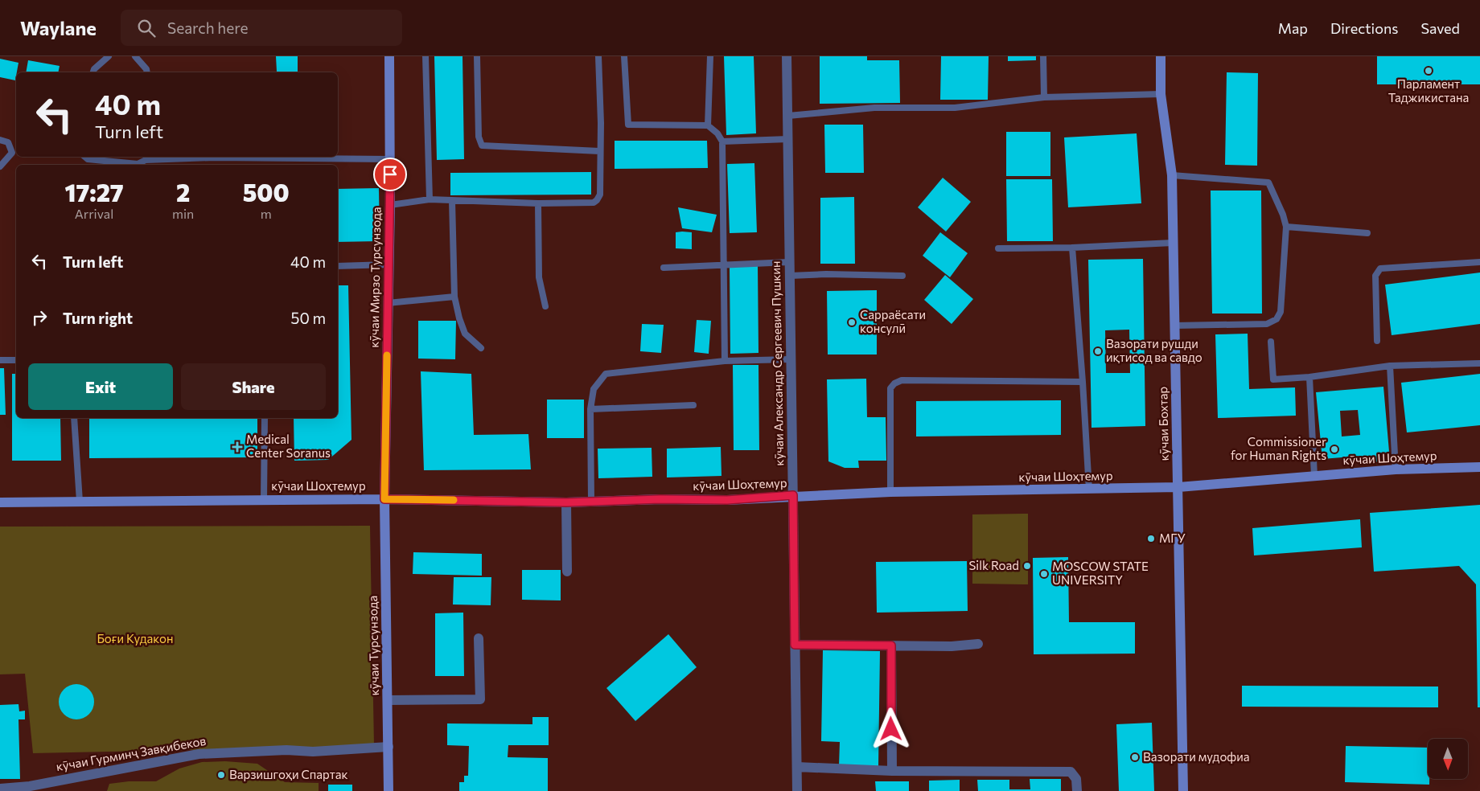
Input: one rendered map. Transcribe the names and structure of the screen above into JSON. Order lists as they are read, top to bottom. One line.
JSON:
{"streets":{"main road":["кӯчаи Мирзо Турсунзода","кӯчаи Бохтар","кӯчаи Шоҳтемур","кӯчаи Турсунзода"],"street":["кӯчаи Александр Сергеевич Пушкин","кӯчаи Гурминҷ Завқибеков"]},"crossings":[["кӯчаи Мирзо Турсунзода","кӯчаи Шоҳтемур"],["кӯчаи Мирзо Турсунзода","кӯчаи Турсунзода"],["кӯчаи Александр Сергеевич Пушкин","кӯчаи Шоҳтемур"],["кӯчаи Бохтар","кӯчаи Шоҳтемур"],["кӯчаи Шоҳтемур","кӯчаи Турсунзода"],["кӯчаи Турсунзода","кӯчаи Гурминҷ Завқибеков"]],"parks":["Боғи Кудакон"],"places":{"other":["Парламент Таджикистана","Сарраёсати консулӣ","Вазорати рушди иқтисод ва савдо","Commissioner for Human Rights","МГУ","Silk Road","MOSCOW STATE UNIVERSITY","Вазорати мудофиа","Варзишгоҳи Спартак"],"health":["Medical Center Soranus"]},"north":"bottom","page":{"header":"Waylane","search":"Search here","nav":["Map","Directions","Saved"],"turn":["40 m","Turn left"],"eta":["17:27","Arrival","2","min","500","m"],"list":[{"name":"Turn left","value":"40 m"},{"name":"Turn right","value":"50 m"}],"buttons":["Exit","Share"]}}
